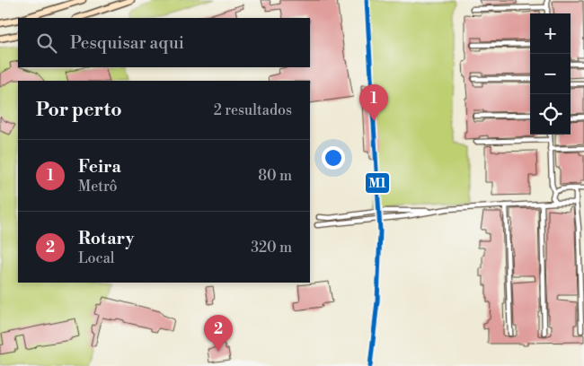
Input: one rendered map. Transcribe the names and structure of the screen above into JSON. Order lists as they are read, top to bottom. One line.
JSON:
{"lines":["transit line M1"],"page":{"map_buttons":["+","−"],"search":"Pesquisar aqui","heading":["Por perto","2 resultados"],"pins":["1","2"],"list":[{"mark":"1","name":"Feira","note":"Metrô","value":"80 m"},{"mark":"2","name":"Rotary","note":"Local","value":"320 m"}]}}
